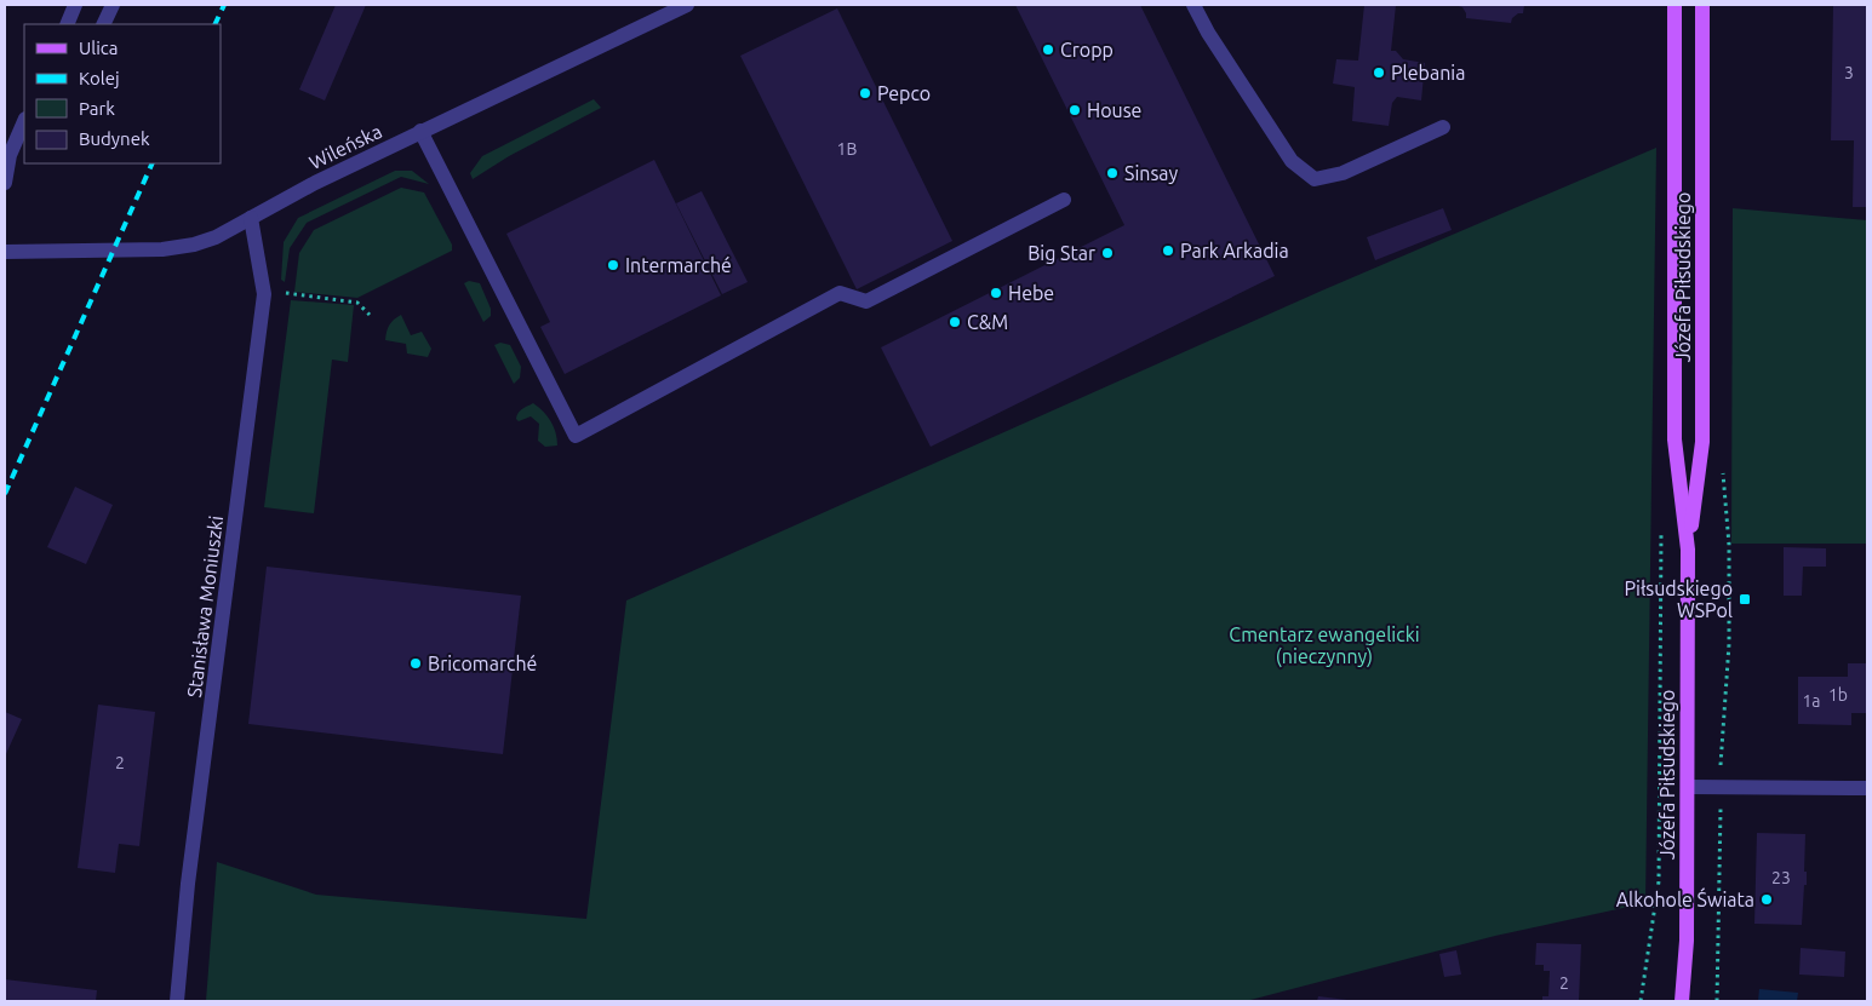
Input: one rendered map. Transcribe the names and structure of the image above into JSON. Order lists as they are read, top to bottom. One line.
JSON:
{"streets":{"main road":["Józefa Piłsudskiego"],"street":["Wileńska","Stanisława Moniuszki"]},"crossings":[["Wileńska","Stanisława Moniuszki"]],"parks":["Cmentarz ewangelicki (nieczynny)"],"places":{"other":["Cropp","Plebania","Pepco","House","Sinsay","Park Arkadia","Big Star","Intermarché","Hebe","C&M","Bricomarché","Alkohole Świata"],"transit":["Piłsudskiego WSPol"]},"house_numbers":["3","1B","1b","1a","2","23","2"],"legend":["Ulica","Kolej","Park","Budynek"]}
